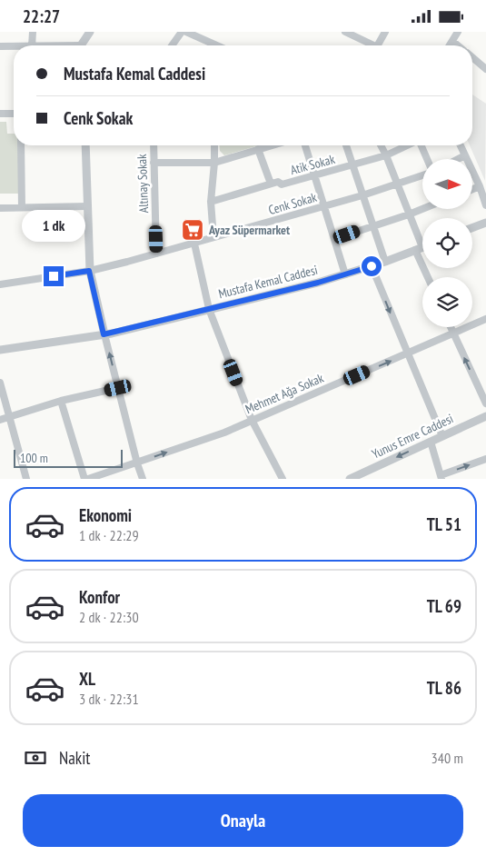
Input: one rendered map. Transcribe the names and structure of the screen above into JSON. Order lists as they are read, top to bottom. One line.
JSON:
{"streets":{"street":["Atik Sokak","Altınay Sokak","Cenk Sokak","Mustafa Kemal Caddesi","Mehmet Ağa Sokak","Yunus Emre Caddesi"]},"crossings":[["Altınay Sokak","Cenk Sokak"]],"one_way":["Mehmet Ağa Sokak","Yunus Emre Caddesi"],"places":{"supermarket":["Ayaz Süpermarket"]},"scale_bar":"100 m","north":"right","page":{"status":"22:27","banner":["Mustafa Kemal Caddesi","Cenk Sokak"],"bubble":"1 dk","scale":"100 m","list":[{"name":"Ekonomi","note":"1 dk · 22:29","value":"TL 51"},{"name":"Konfor","note":"2 dk · 22:30","value":"TL 69"},{"name":"XL","note":"3 dk · 22:31","value":"TL 86"}],"pay":["Nakit","340 m"],"buttons":"Onayla"}}
